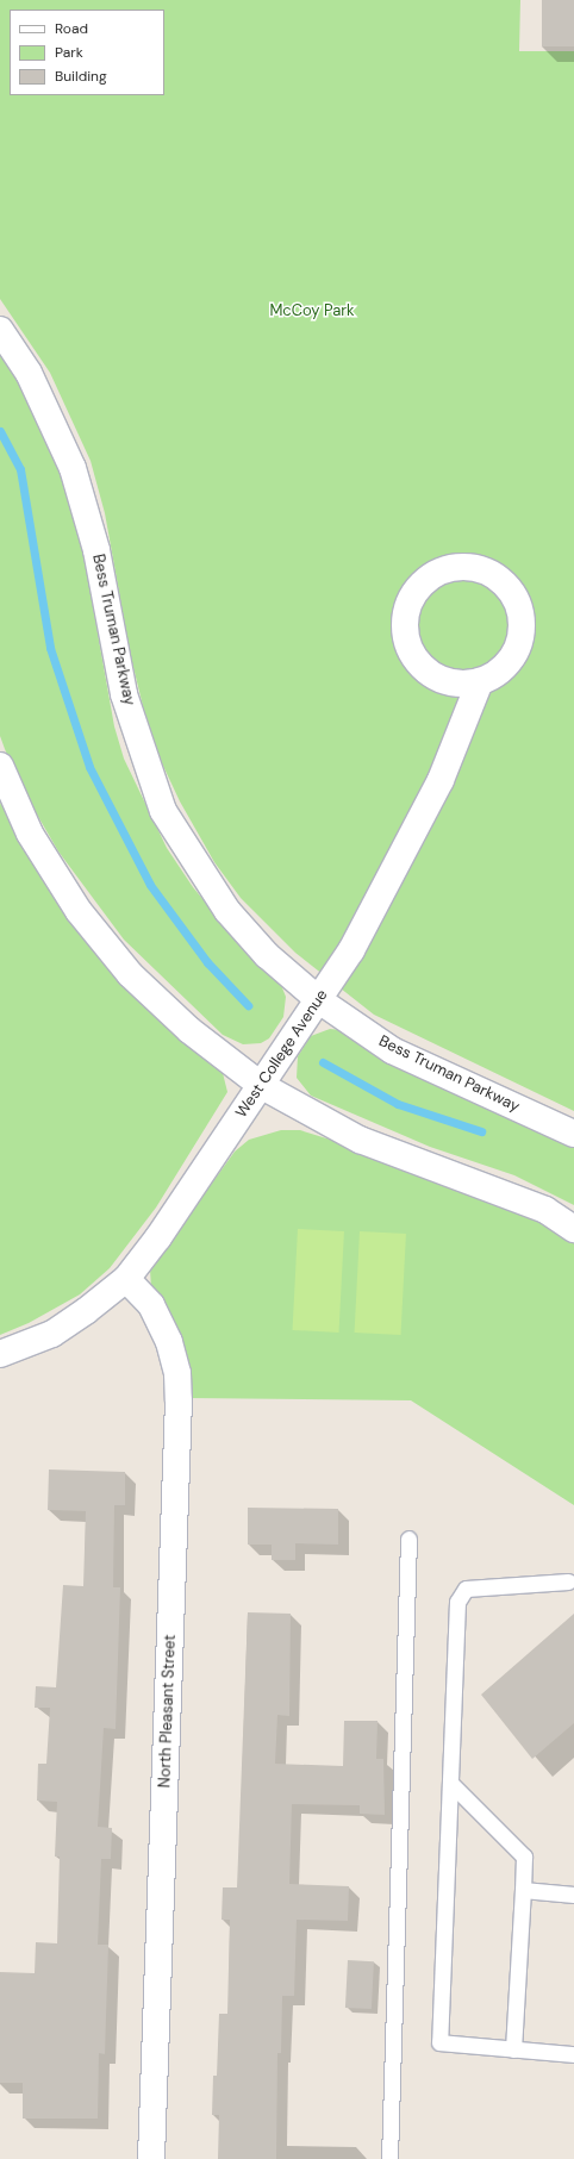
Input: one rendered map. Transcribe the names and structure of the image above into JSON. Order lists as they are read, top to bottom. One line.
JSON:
{"streets":{"street":["Bess Truman Parkway","West College Avenue","North Pleasant Street"]},"crossings":[["Bess Truman Parkway","West College Avenue"],["West College Avenue","North Pleasant Street"]],"parks":["McCoy Park"],"legend":["Road","Park","Building"]}
